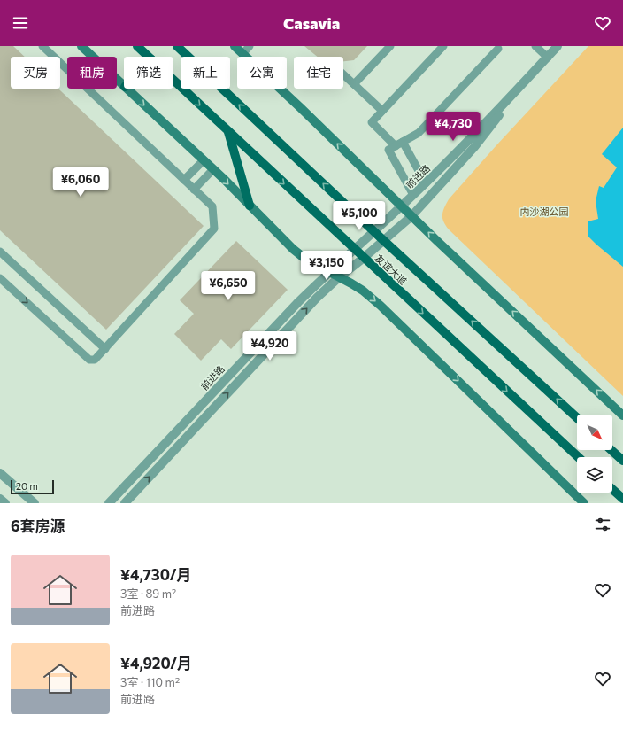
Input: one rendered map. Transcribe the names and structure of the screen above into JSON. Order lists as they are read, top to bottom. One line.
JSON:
{"streets":{"main road":["友谊大道"],"street":["前进路"]},"crossings":[["前进路","友谊大道"]],"parks":["内沙湖公园"],"scale_bar":"20 m","north":"bottom right","page":{"header":"Casavia","chip":["买房","租房","筛选","新上","公寓","住宅"],"price":["¥4,730","¥6,060","¥5,100","¥3,150","¥6,650","¥4,920"],"scale":"20 m","heading":"6套房源","list":[{"name":"¥4,730/月","note":"3室 · 89 m² · 前进路"},{"name":"¥4,920/月","note":"3室 · 110 m² · 前进路"}]}}
